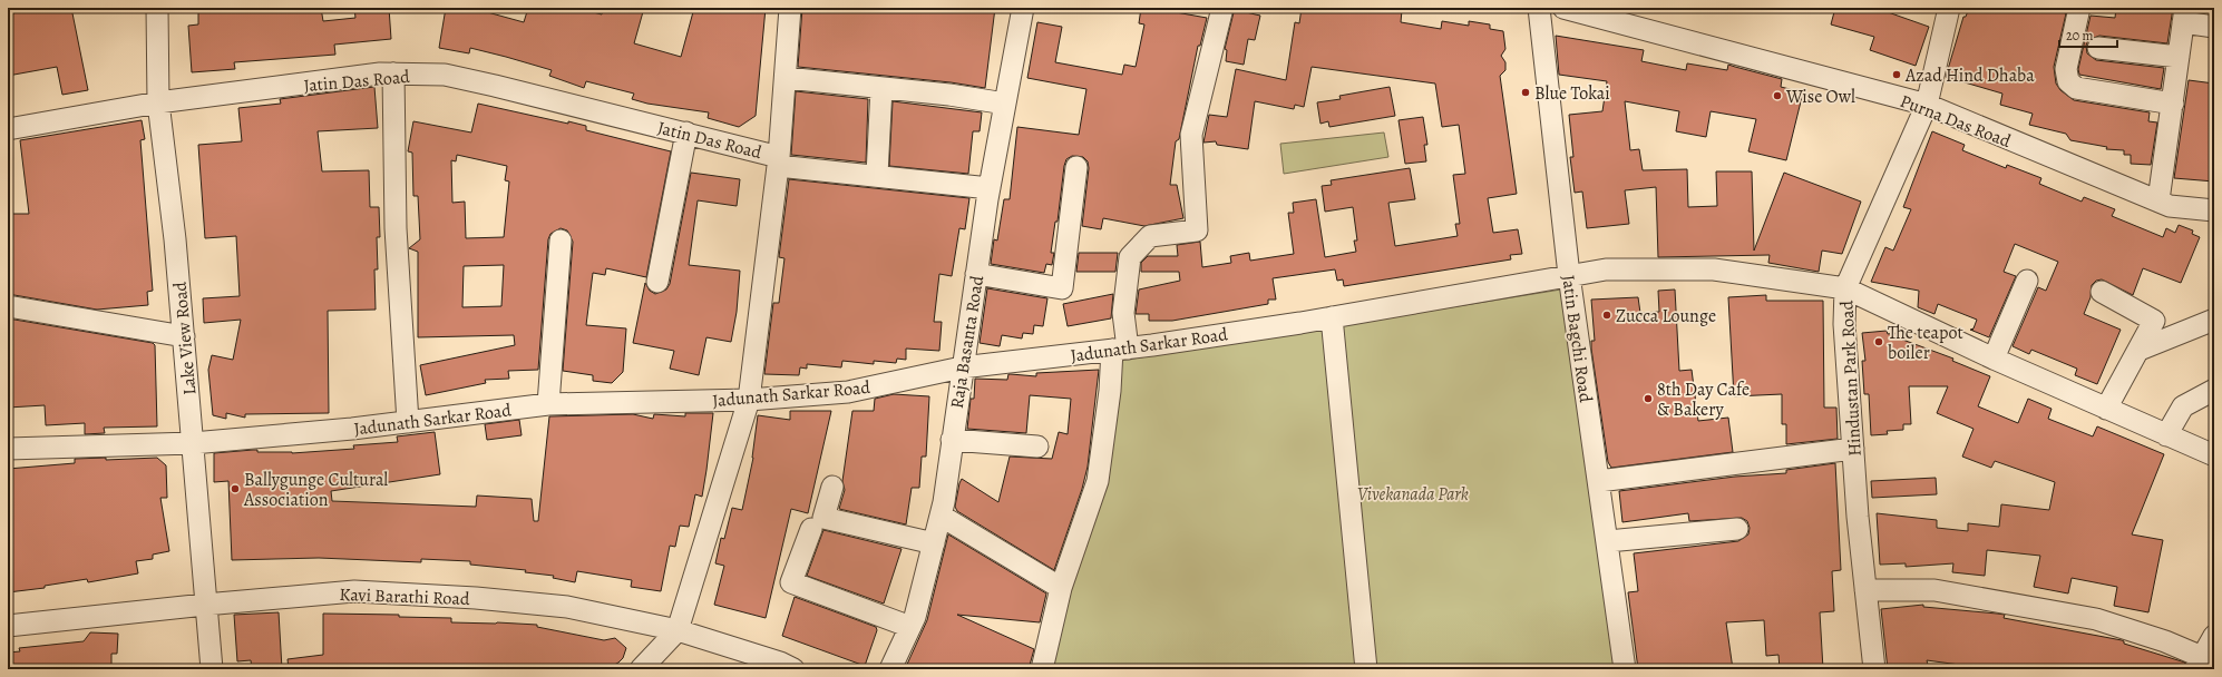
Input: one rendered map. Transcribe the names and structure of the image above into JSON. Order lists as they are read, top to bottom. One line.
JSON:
{"streets":{"street":["Jatin Das Road","Purna Das Road","Lake View Road","Jatin Bagchi Road","Raja Basanta Road","Jadunath Sarkar Road","Hindustan Park Road","Kavi Barathi Road"]},"crossings":[["Jatin Das Road","Lake View Road"],["Jatin Das Road","Raja Basanta Road"],["Purna Das Road","Hindustan Park Road"],["Lake View Road","Jadunath Sarkar Road"],["Lake View Road","Kavi Barathi Road"],["Jatin Bagchi Road","Jadunath Sarkar Road"],["Raja Basanta Road","Jadunath Sarkar Road"],["Jadunath Sarkar Road","Hindustan Park Road"]],"parks":["Vivekanada Park"],"places":["Azad Hind Dhaba","Blue Tokai","Wise Owl","Zucca Lounge","The teapot boiler","8th Day Cafe & Bakery","Ballygunge Cultural Association"],"scale_bar":"20 m"}
